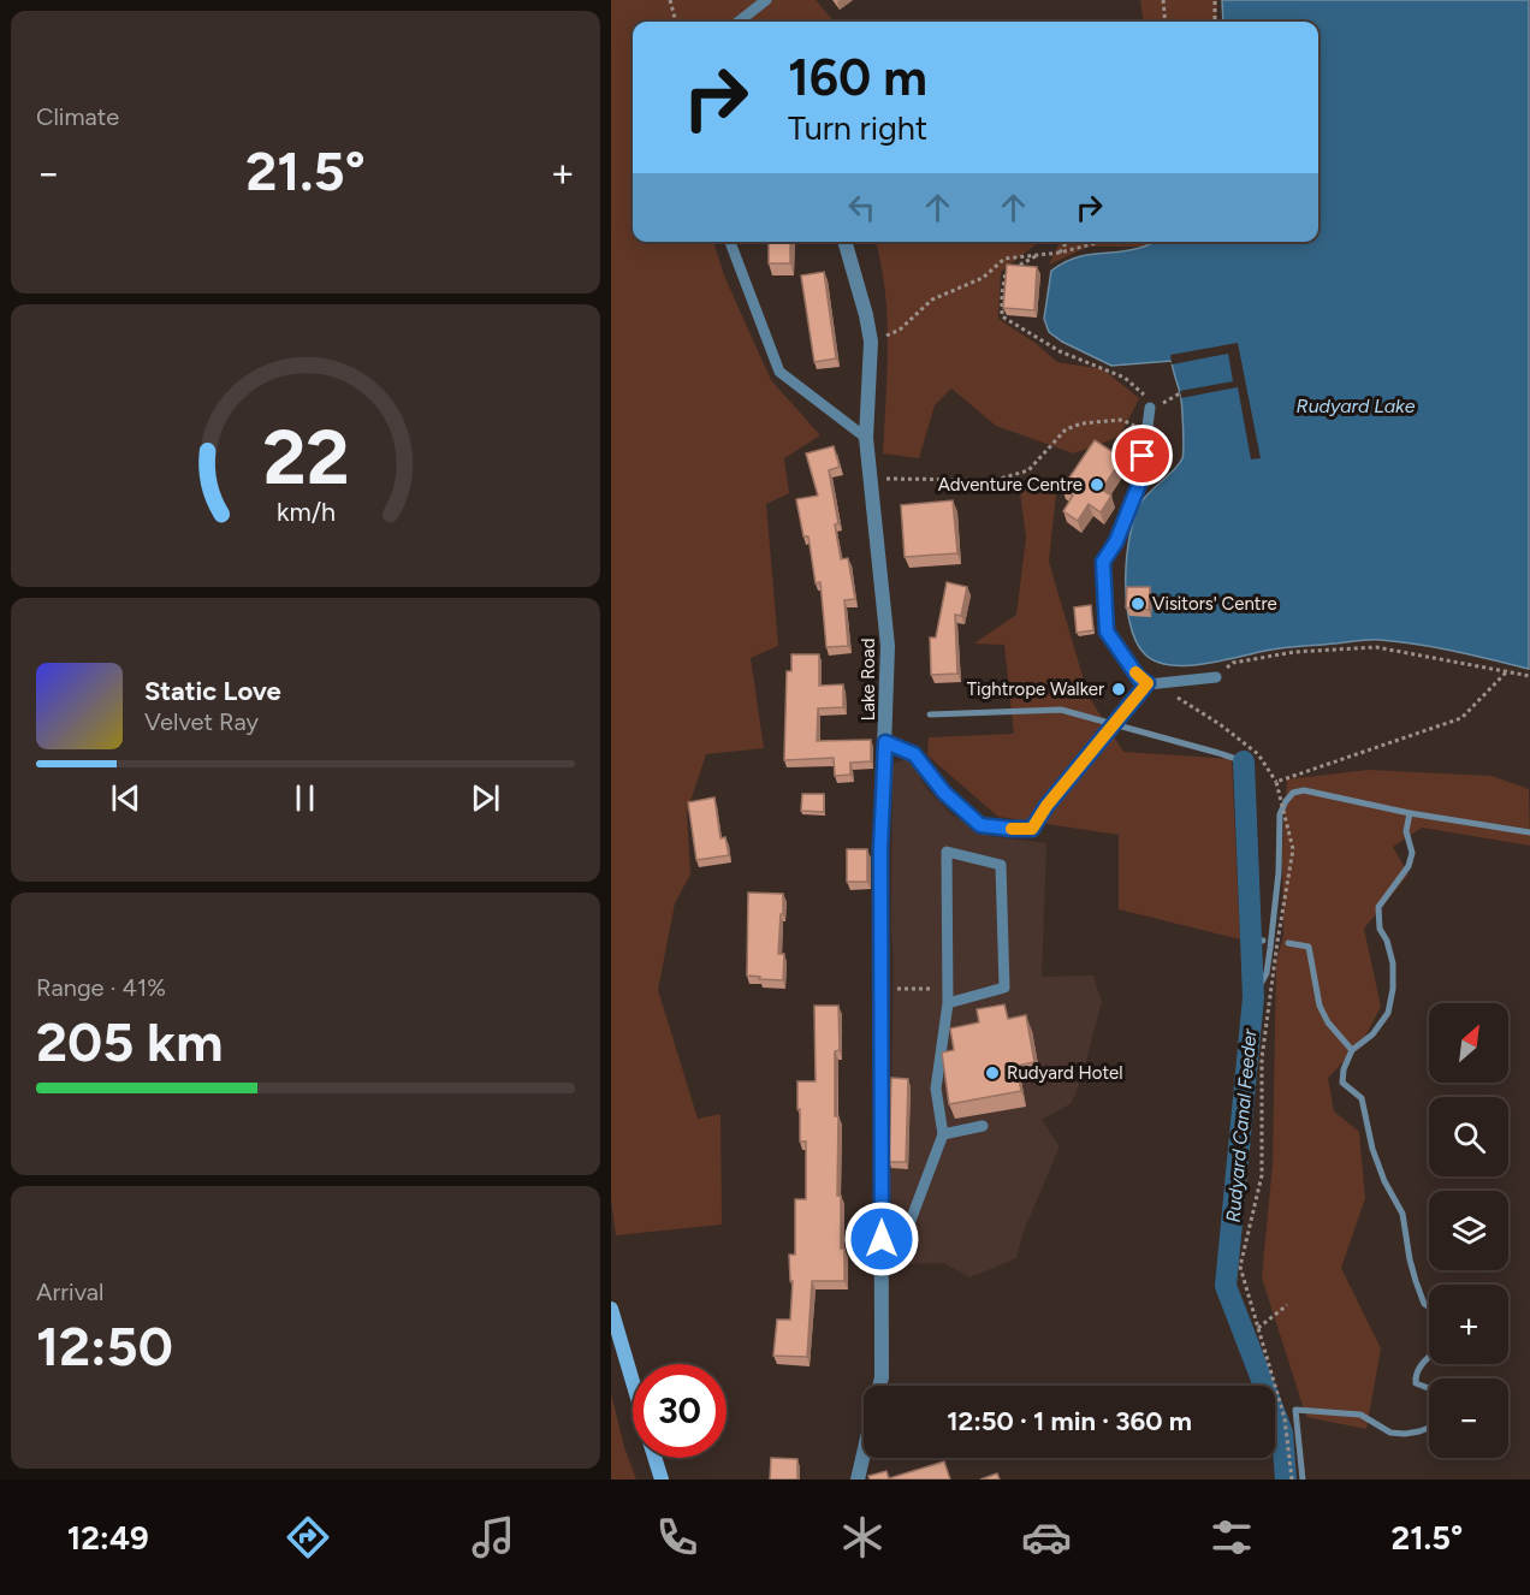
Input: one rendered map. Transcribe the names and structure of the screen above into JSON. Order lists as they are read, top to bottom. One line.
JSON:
{"streets":{"street":["Lake Road"]},"water":["Rudyard Lake","Rudyard Canal Feeder"],"places":["Adventure Centre","Visitors' Centre","Tightrope Walker","Rudyard Hotel"],"north":"top right","page":{"tile":["Climate",["Range · 41%","205 km"],["Arrival","12:50"]],"turn":["160 m","Turn right"],"heat":["−","21.5°","+"],"song":["Static Love","Velvet Ray"],"map_buttons":["+","−"],"limit":"30","trip":"12:50 · 1 min · 360 m","tabs":["12:49","21.5°"],"gauge":["22","km/h"]}}
